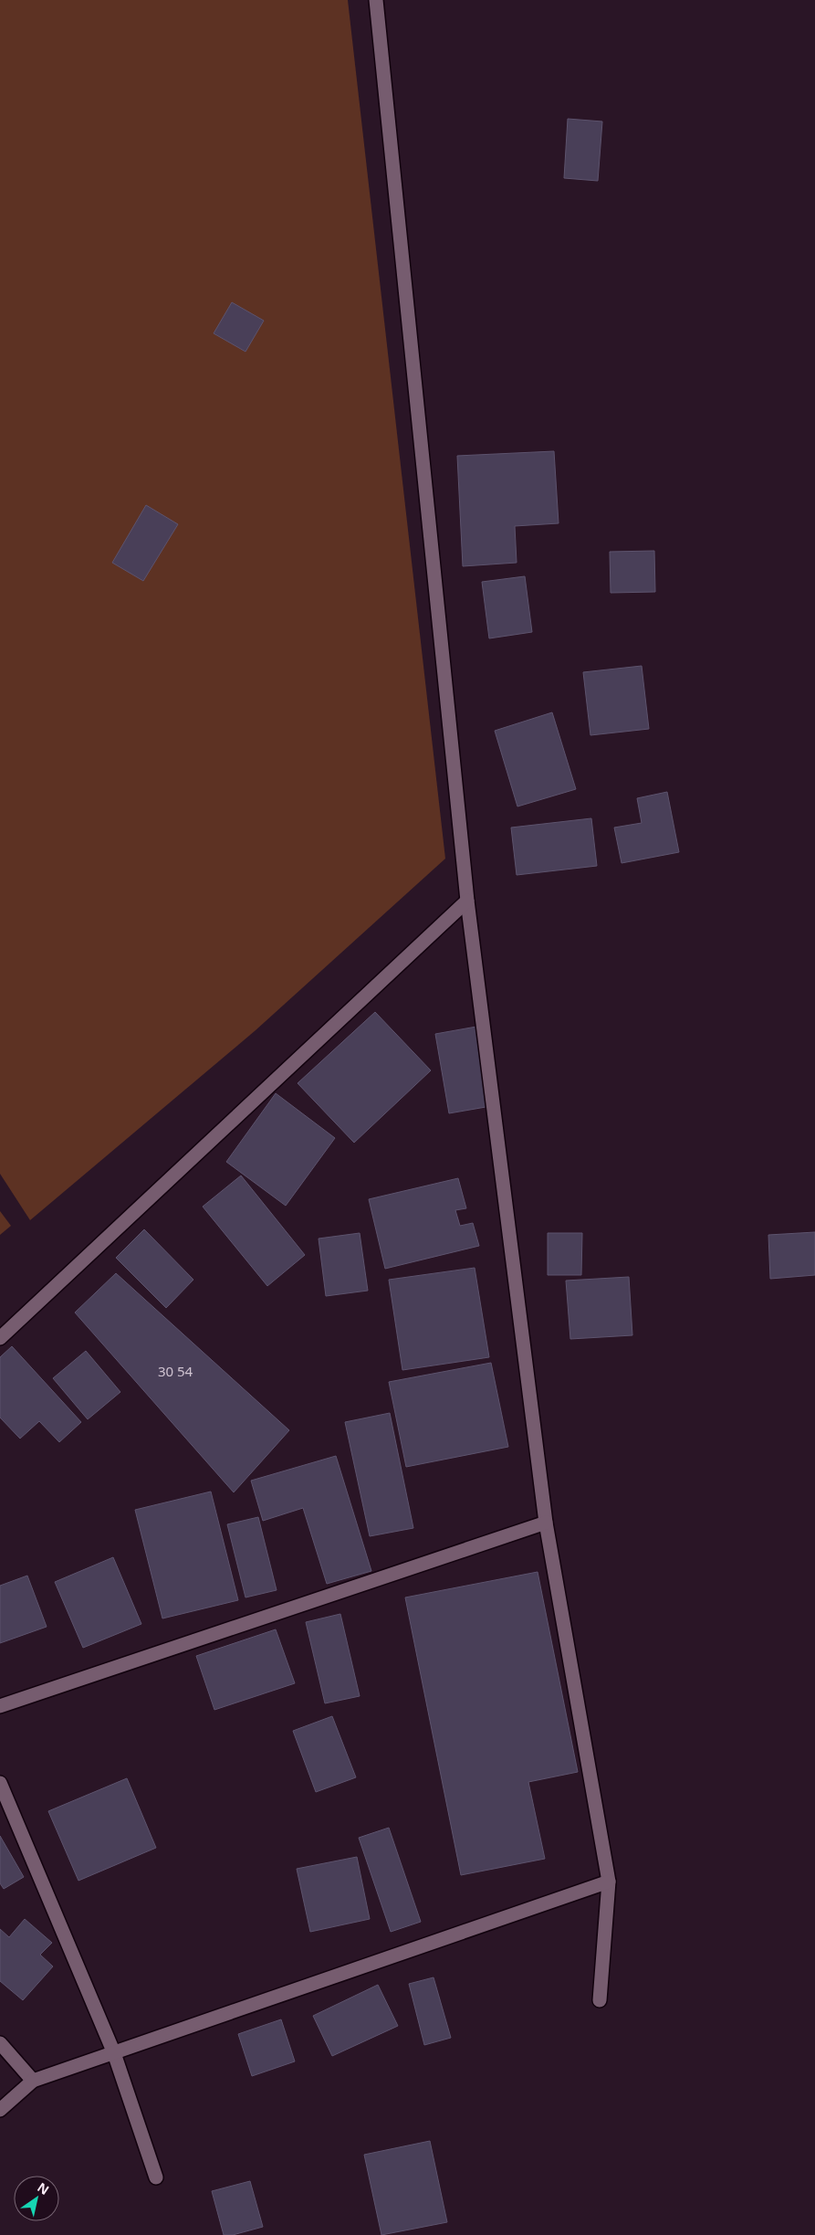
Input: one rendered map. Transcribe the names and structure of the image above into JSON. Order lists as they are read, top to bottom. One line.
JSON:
{"house_numbers":["30 54"],"north":"top right"}
